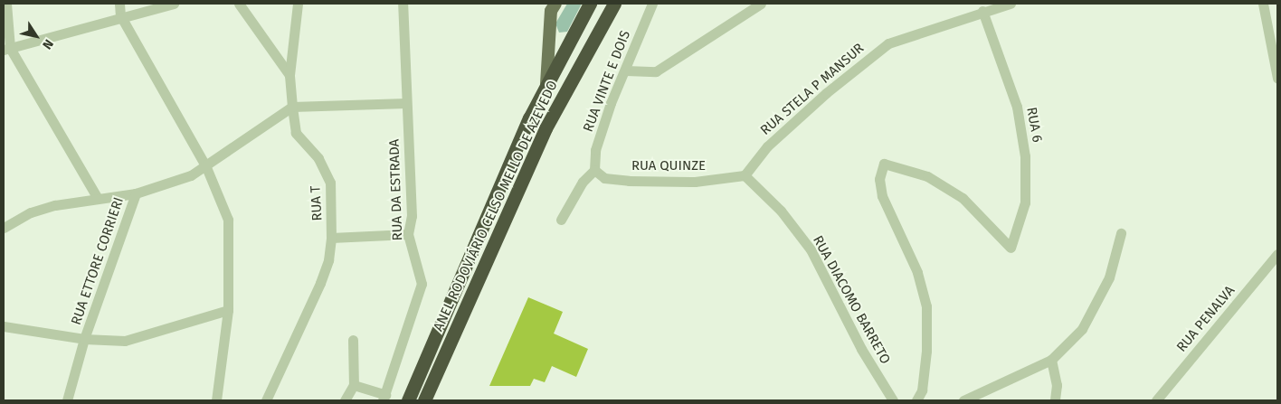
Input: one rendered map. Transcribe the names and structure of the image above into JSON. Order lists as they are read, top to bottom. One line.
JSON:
{"streets":{"highway":["ANEL RODOVIÁRIO CELSO MELLO DE AZEVEDO"],"street":["RUA VINTE E DOIS","RUA STELA P MANSUR","RUA 6","RUA QUINZE","RUA DA ESTRADA","RUA T","RUA ETTORE CORRIERI","RUA DIACOMO BARRETO","RUA PENALVA"]},"crossings":[["RUA VINTE E DOIS","RUA QUINZE"],["RUA STELA P MANSUR","RUA 6"],["RUA STELA P MANSUR","RUA QUINZE"],["RUA STELA P MANSUR","RUA DIACOMO BARRETO"],["RUA QUINZE","RUA DIACOMO BARRETO"]],"north":"bottom right"}
